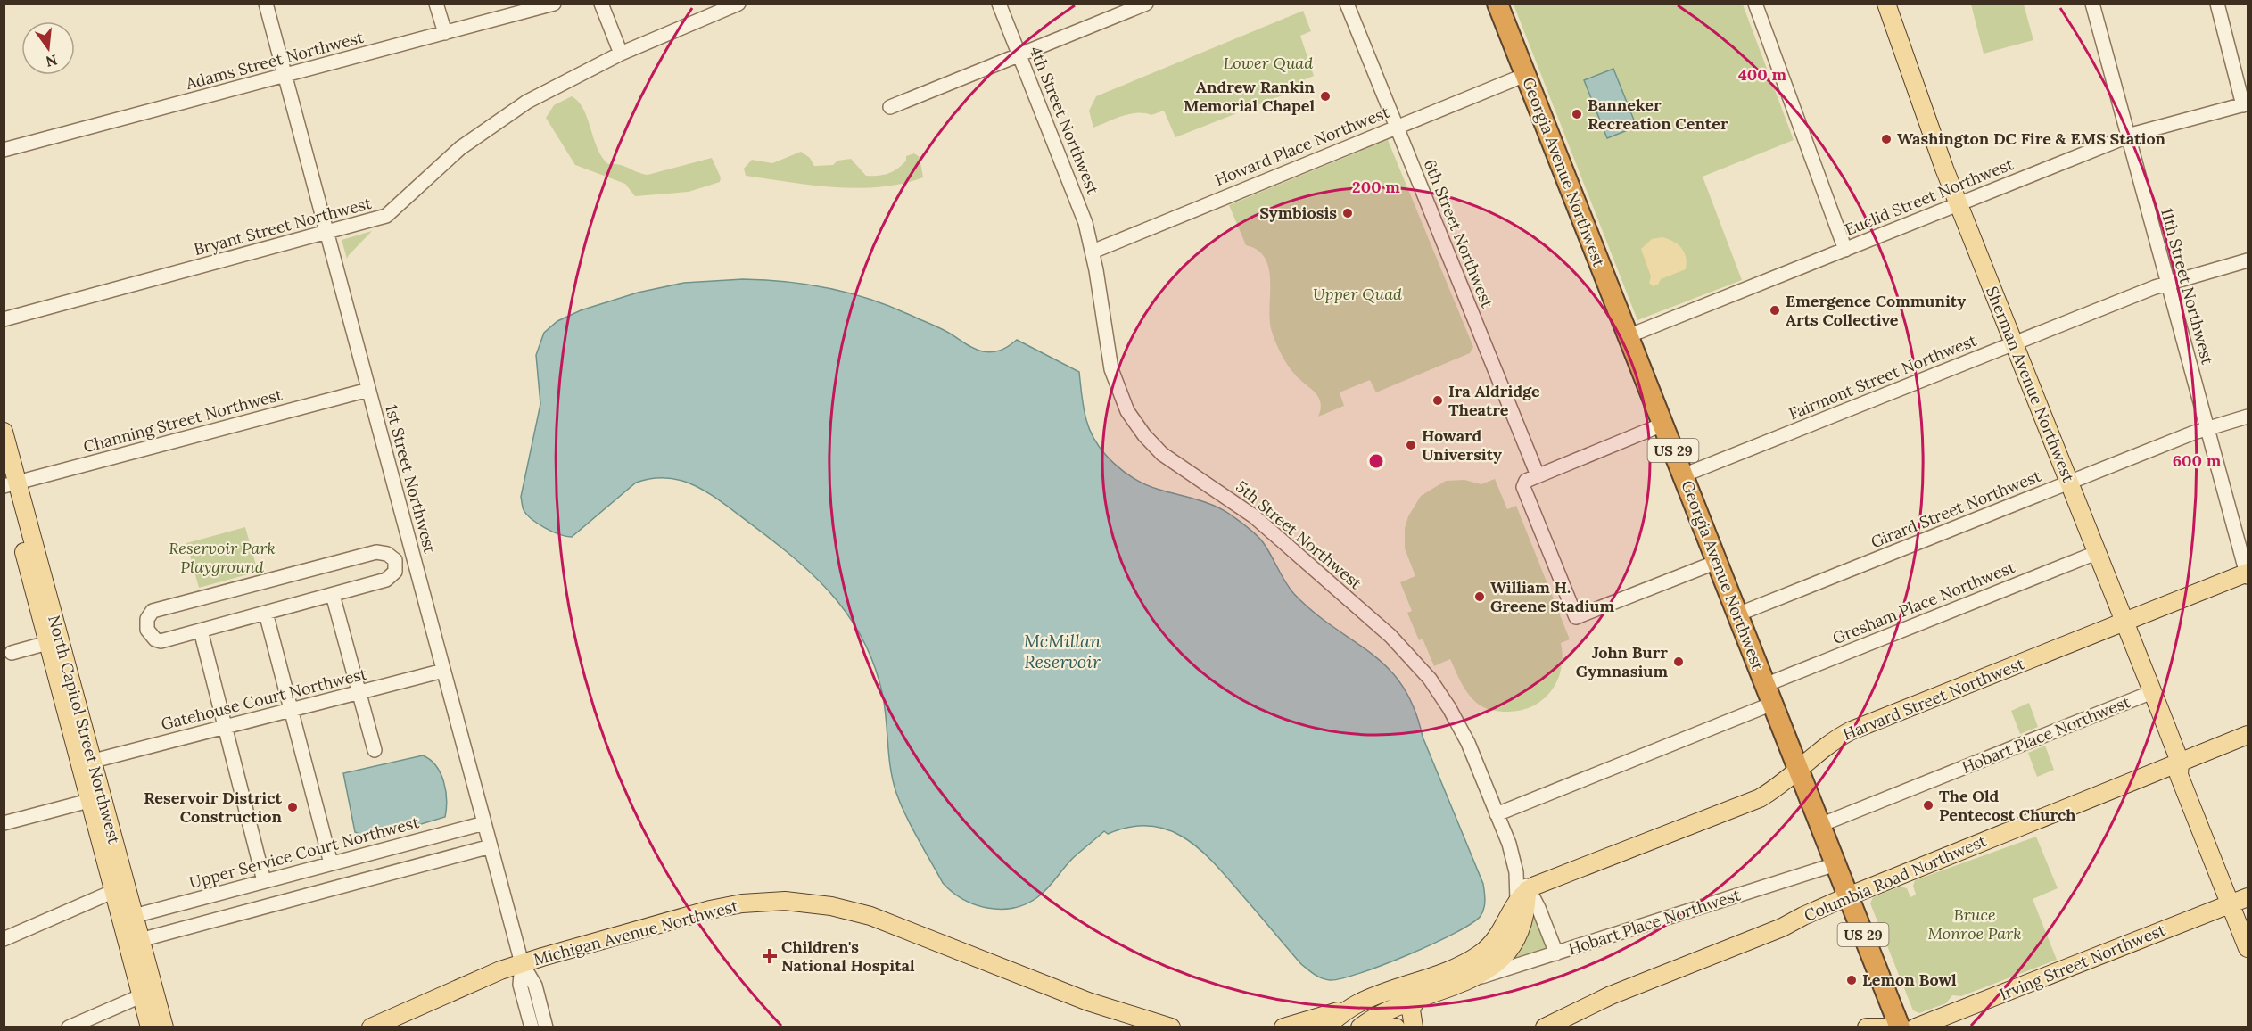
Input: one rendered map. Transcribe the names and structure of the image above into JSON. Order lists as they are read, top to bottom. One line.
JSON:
{"streets":{"highway":["Georgia Avenue Northwest","US 29"],"main road":["Sherman Avenue Northwest","Harvard Street Northwest","North Capitol Street Northwest","Hobart Place Northwest","Columbia Road Northwest","Michigan Avenue Northwest","Irving Street Northwest"],"street":["Adams Street Northwest","4th Street Northwest","Howard Place Northwest","Euclid Street Northwest","Bryant Street Northwest","6th Street Northwest","11th Street Northwest","Fairmont Street Northwest","Channing Street Northwest","1st Street Northwest","Girard Street Northwest","5th Street Northwest","Gresham Place Northwest","Gatehouse Court Northwest","Upper Service Court Northwest"]},"crossings":[["Adams Street Northwest","1st Street Northwest"],["4th Street Northwest","Howard Place Northwest"],["4th Street Northwest","5th Street Northwest"],["Howard Place Northwest","Georgia Avenue Northwest"],["Howard Place Northwest","6th Street Northwest"],["Howard Place Northwest","5th Street Northwest"],["Georgia Avenue Northwest","Euclid Street Northwest"],["Georgia Avenue Northwest","Fairmont Street Northwest"],["Georgia Avenue Northwest","Girard Street Northwest"],["Georgia Avenue Northwest","Gresham Place Northwest"],["Georgia Avenue Northwest","Harvard Street Northwest"],["Georgia Avenue Northwest","Hobart Place Northwest"],["Georgia Avenue Northwest","Columbia Road Northwest"],["Euclid Street Northwest","11th Street Northwest"],["Euclid Street Northwest","Sherman Avenue Northwest"],["Bryant Street Northwest","1st Street Northwest"],["11th Street Northwest","Fairmont Street Northwest"],["11th Street Northwest","Girard Street Northwest"],["11th Street Northwest","Harvard Street Northwest"],["Fairmont Street Northwest","Sherman Avenue Northwest"],["Sherman Avenue Northwest","Girard Street Northwest"],["Sherman Avenue Northwest","Gresham Place Northwest"],["Sherman Avenue Northwest","Harvard Street Northwest"],["Sherman Avenue Northwest","Hobart Place Northwest"],["Sherman Avenue Northwest","Columbia Road Northwest"],["Sherman Avenue Northwest","Irving Street Northwest"],["Channing Street Northwest","1st Street Northwest"],["1st Street Northwest","Gatehouse Court Northwest"],["1st Street Northwest","Upper Service Court Northwest"],["1st Street Northwest","Michigan Avenue Northwest"],["5th Street Northwest","Gresham Place Northwest"],["5th Street Northwest","Harvard Street Northwest"],["5th Street Northwest","Hobart Place Northwest"],["Gatehouse Court Northwest","North Capitol Street Northwest"],["Harvard Street Northwest","Hobart Place Northwest"]],"water":["McMillan Reservoir"],"parks":["Lower Quad","Upper Quad","Reservoir Park Playground","Bruce Monroe Park"],"places":{"other":["Andrew Rankin Memorial Chapel","Banneker Recreation Center","Washington DC Fire & EMS Station","Symbiosis","Emergence Community Arts Collective","Ira Aldridge Theatre","Howard University","William H. Greene Stadium","John Burr Gymnasium","The Old Pentecost Church","Reservoir District Construction","Lemon Bowl"],"health":["Children's National Hospital"]},"north":"bottom","rings":["400 m","200 m","600 m"]}
